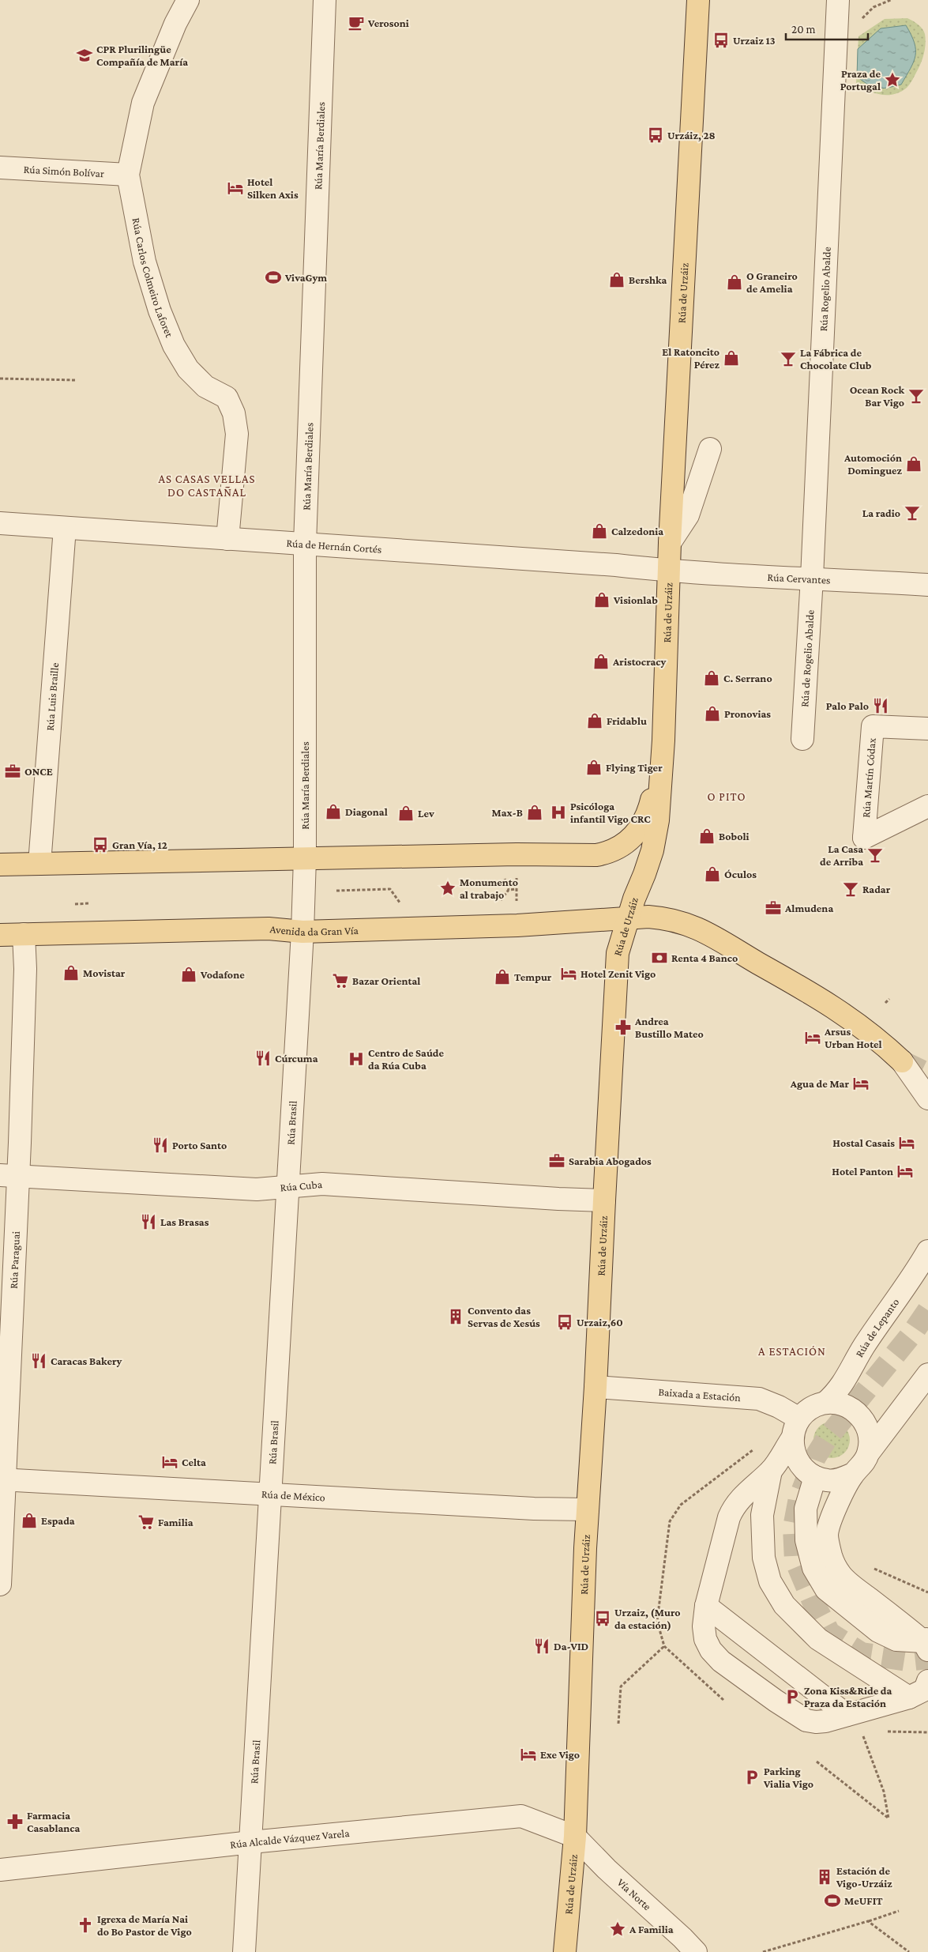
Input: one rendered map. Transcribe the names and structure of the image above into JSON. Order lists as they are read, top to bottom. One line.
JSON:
{"streets":{"main road":["Rúa de Urzáiz","Avenida da Gran Vía"],"street":["Rúa María Berdiales","Rúa Simón Bolívar","Rúa Carlos Colmeiro Laforet","Rúa Rogelio Abalde","Rúa de Hernán Cortés","Rúa Cervantes","Rúa de Rogelio Abalde","Rúa Luis Braille","Rúa Martín Códax","Rúa Brasil","Rúa Cuba","Rúa Paraguai","Rúa de Lepanto","Baixada a Estación","Rúa de México","Rúa Alcalde Vázquez Varela","Vía Norte"]},"crossings":[["Rúa María Berdiales","Rúa de Hernán Cortés"],["Rúa María Berdiales","Avenida da Gran Vía"],["Rúa María Berdiales","Rúa Brasil"],["Rúa Simón Bolívar","Rúa Carlos Colmeiro Laforet"],["Rúa Carlos Colmeiro Laforet","Rúa de Hernán Cortés"],["Rúa Rogelio Abalde","Rúa Cervantes"],["Rúa Rogelio Abalde","Rúa de Rogelio Abalde"],["Rúa de Urzáiz","Rúa de Hernán Cortés"],["Rúa de Urzáiz","Rúa Cervantes"],["Rúa de Urzáiz","Avenida da Gran Vía"],["Rúa de Urzáiz","Rúa Cuba"],["Rúa de Urzáiz","Baixada a Estación"],["Rúa de Urzáiz","Rúa de México"],["Rúa de Urzáiz","Rúa Alcalde Vázquez Varela"],["Rúa de Urzáiz","Vía Norte"],["Rúa de Hernán Cortés","Rúa Cervantes"],["Rúa de Hernán Cortés","Rúa Luis Braille"],["Rúa Cervantes","Rúa de Rogelio Abalde"],["Avenida da Gran Vía","Rúa Brasil"],["Avenida da Gran Vía","Rúa Paraguai"],["Rúa Brasil","Rúa Cuba"],["Rúa Brasil","Rúa de México"],["Rúa Brasil","Rúa Alcalde Vázquez Varela"],["Rúa Cuba","Rúa Paraguai"],["Rúa Paraguai","Rúa de México"],["Rúa de Lepanto","Baixada a Estación"],["Rúa Alcalde Vázquez Varela","Vía Norte"]],"districts":["AS CASAS VELLAS DO CASTAÑAL","O PITO","A ESTACIÓN"],"places":{"cafe":["Verosoni"],"bus stop":["Urzaiz 13","Urzáiz, 28","Gran Vía, 12","Urzaiz,60","Urzaiz, (Muro da estación)"],"school or university":["CPR Plurilingüe Compañía de María"],"place":["Praza de Portugal","Monumento al trabajo","A Familia"],"hotel":["Hotel Silken Axis","Hotel Zenit Vigo","Arsus Urban Hotel","Agua de Mar","Hostal Casais","Hotel Panton","Celta","Exe Vigo"],"sports":["VivaGym","MeUFIT"],"shop":["Bershka","O Graneiro de Amelia","El Ratoncito Pérez","Automoción Dominguez","Calzedonia","Visionlab","Aristocracy","C. Serrano","Pronovias","Fridablu","Flying Tiger","Diagonal","Max-B","Lev","Boboli","Óculos","Movistar","Vodafone","Tempur","Espada"],"bar":["La Fábrica de Chocolate Club","Ocean Rock Bar Vigo","La radio","La Casa de Arriba","Radar"],"restaurant":["Palo Palo","Cúrcuma","Porto Santo","Las Brasas","Caracas Bakery","Da-VID"],"office":["ONCE","Almudena","Sarabia Abogados"],"hospital":["Psicóloga infantil Vigo CRC","Centro de Saúde da Rúa Cuba"],"bank":["Renta 4 Banco"],"supermarket":["Bazar Oriental","Familia"],"pharmacy":["Andrea Bustillo Mateo","Farmacia Casablanca"],"building":["Convento das Servas de Xesús","Estación de Vigo-Urzáiz"],"parking":["Zona Kiss&Ride da Praza da Estación","Parking Vialia Vigo"],"church":["Igrexa de María Nai do Bo Pastor de Vigo"]},"scale_bar":"20 m"}
